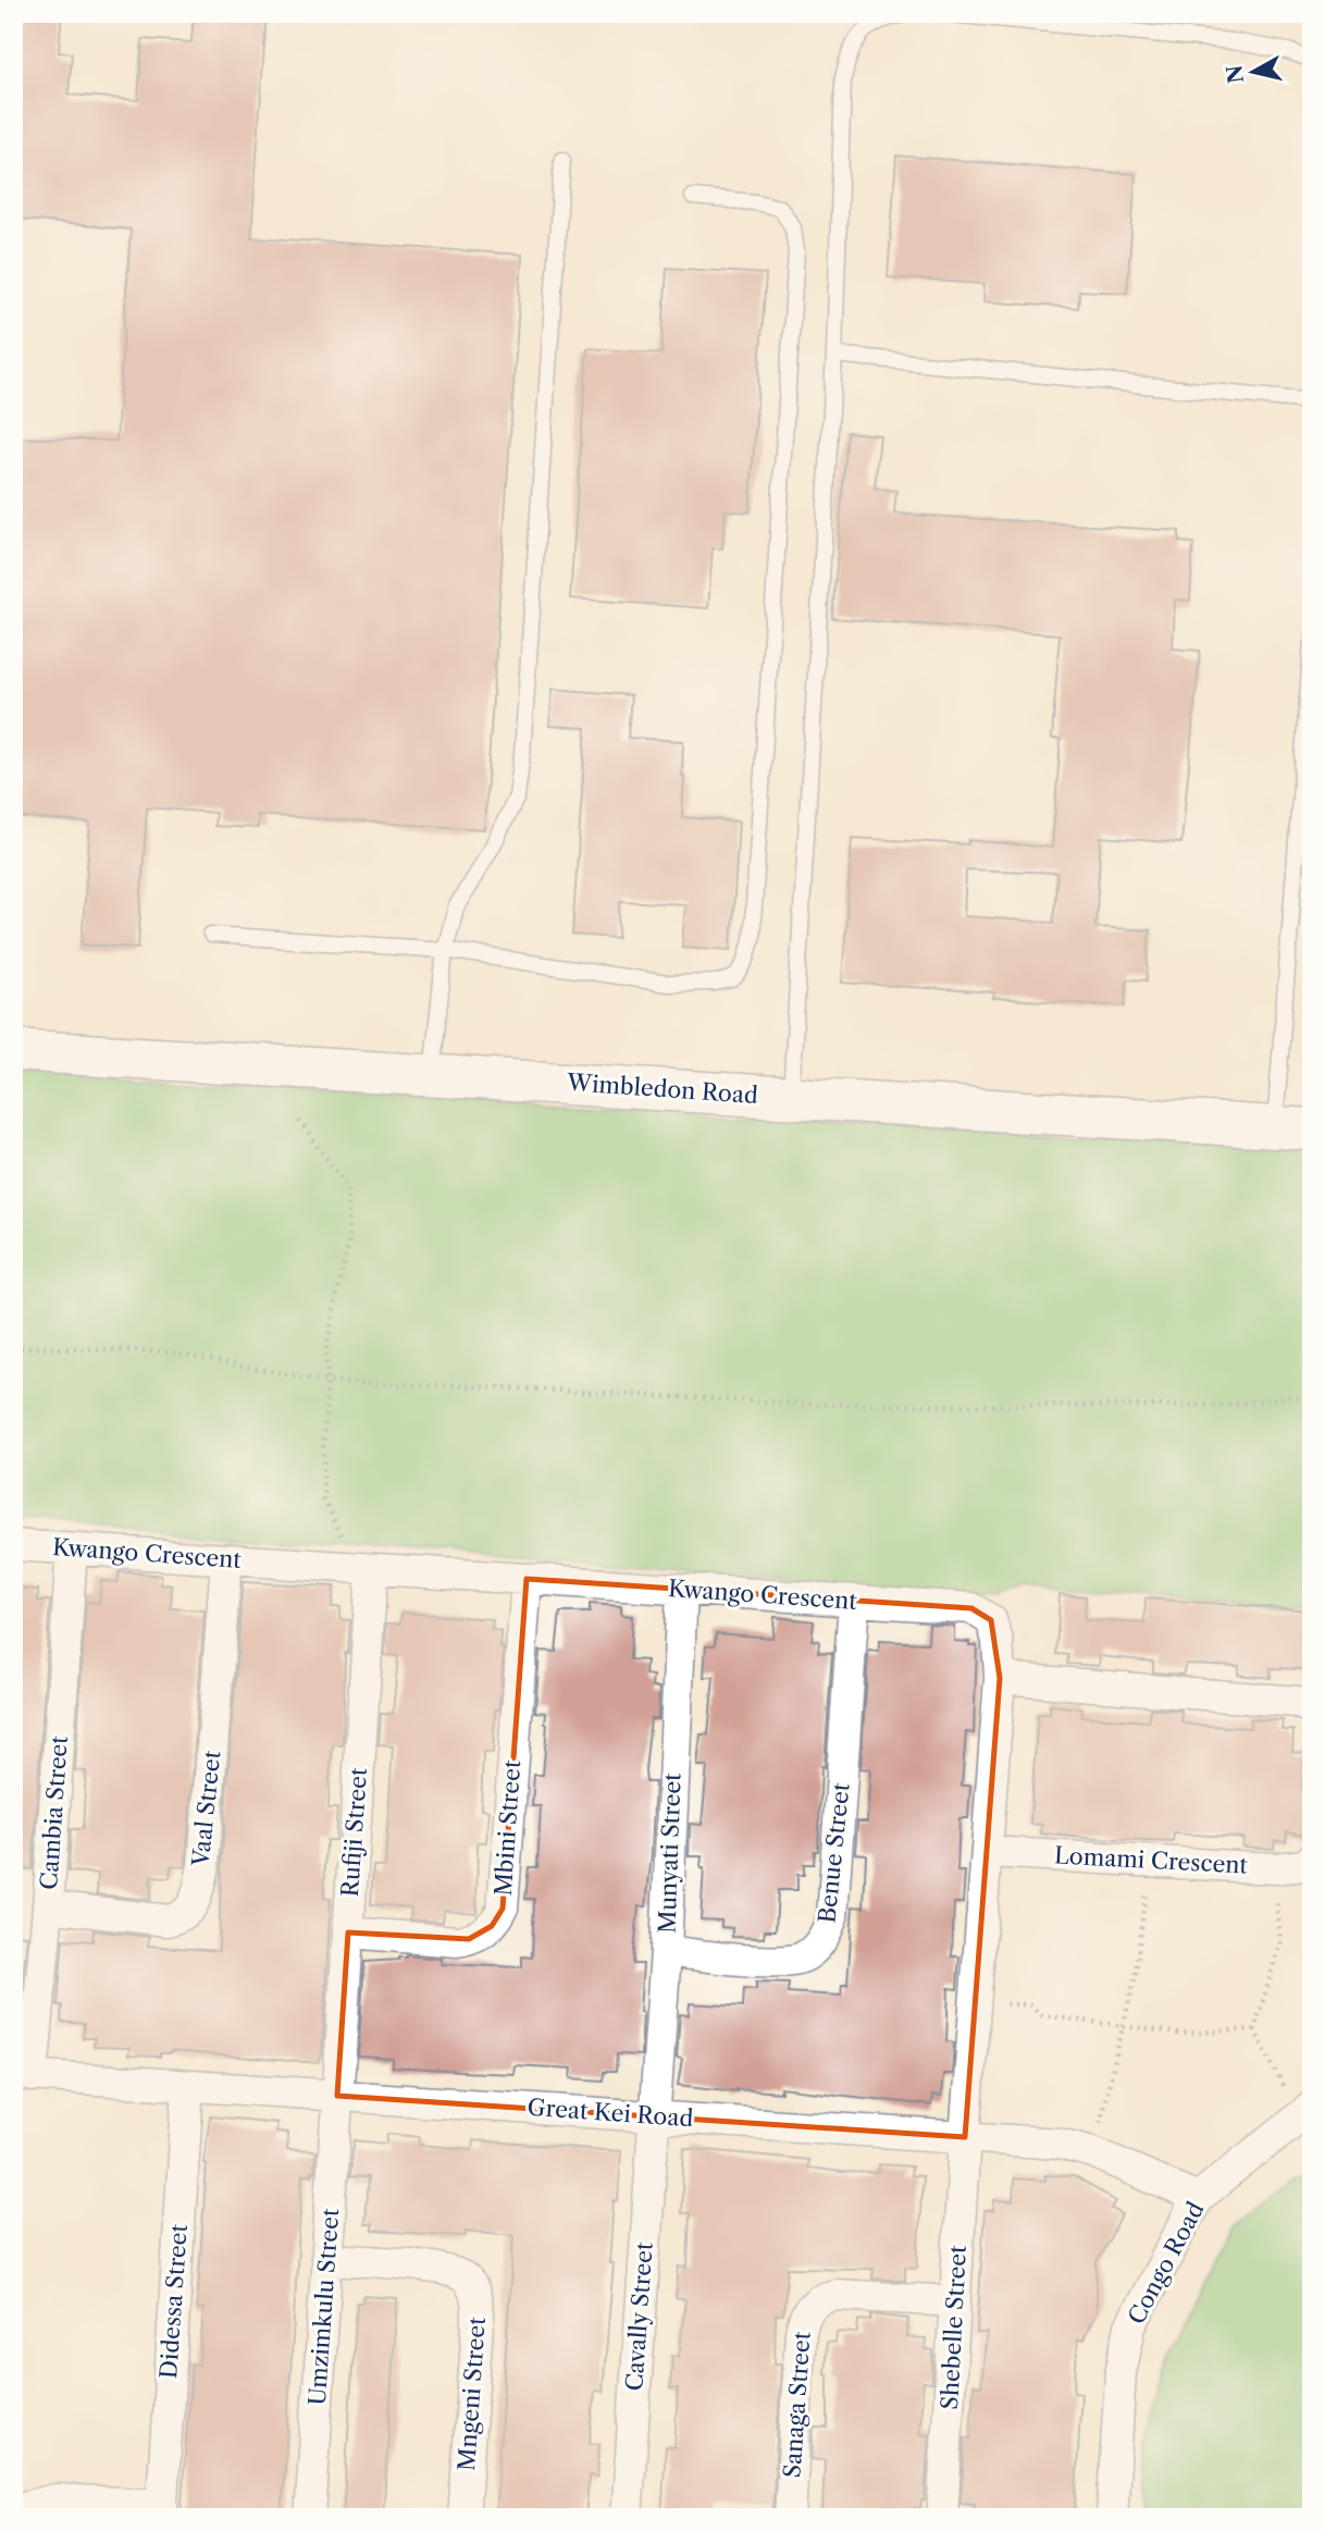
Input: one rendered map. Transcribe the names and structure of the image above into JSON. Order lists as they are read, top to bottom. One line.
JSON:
{"streets":{"main road":["Wimbledon Road"],"street":["Kwango Crescent","Vaal Street","Cambia Street","Mbini Street","Rufiji Street","Munyati Street","Benue Street","Lomami Crescent","Great Kei Road","Congo Road","Didessa Street","Umzimkulu Street","Cavally Street","Shebelle Street","Mngeni Street","Sanaga Street"]},"crossings":[["Kwango Crescent","Vaal Street"],["Kwango Crescent","Cambia Street"],["Kwango Crescent","Mbini Street"],["Kwango Crescent","Rufiji Street"],["Kwango Crescent","Munyati Street"],["Kwango Crescent","Benue Street"],["Kwango Crescent","Lomami Crescent"],["Kwango Crescent","Great Kei Road"],["Kwango Crescent","Shebelle Street"],["Vaal Street","Cambia Street"],["Cambia Street","Great Kei Road"],["Mbini Street","Rufiji Street"],["Rufiji Street","Great Kei Road"],["Rufiji Street","Umzimkulu Street"],["Munyati Street","Benue Street"],["Munyati Street","Great Kei Road"],["Munyati Street","Cavally Street"],["Great Kei Road","Congo Road"],["Great Kei Road","Didessa Street"],["Great Kei Road","Umzimkulu Street"],["Great Kei Road","Cavally Street"],["Great Kei Road","Shebelle Street"],["Umzimkulu Street","Mngeni Street"],["Shebelle Street","Sanaga Street"]],"north":"left"}
